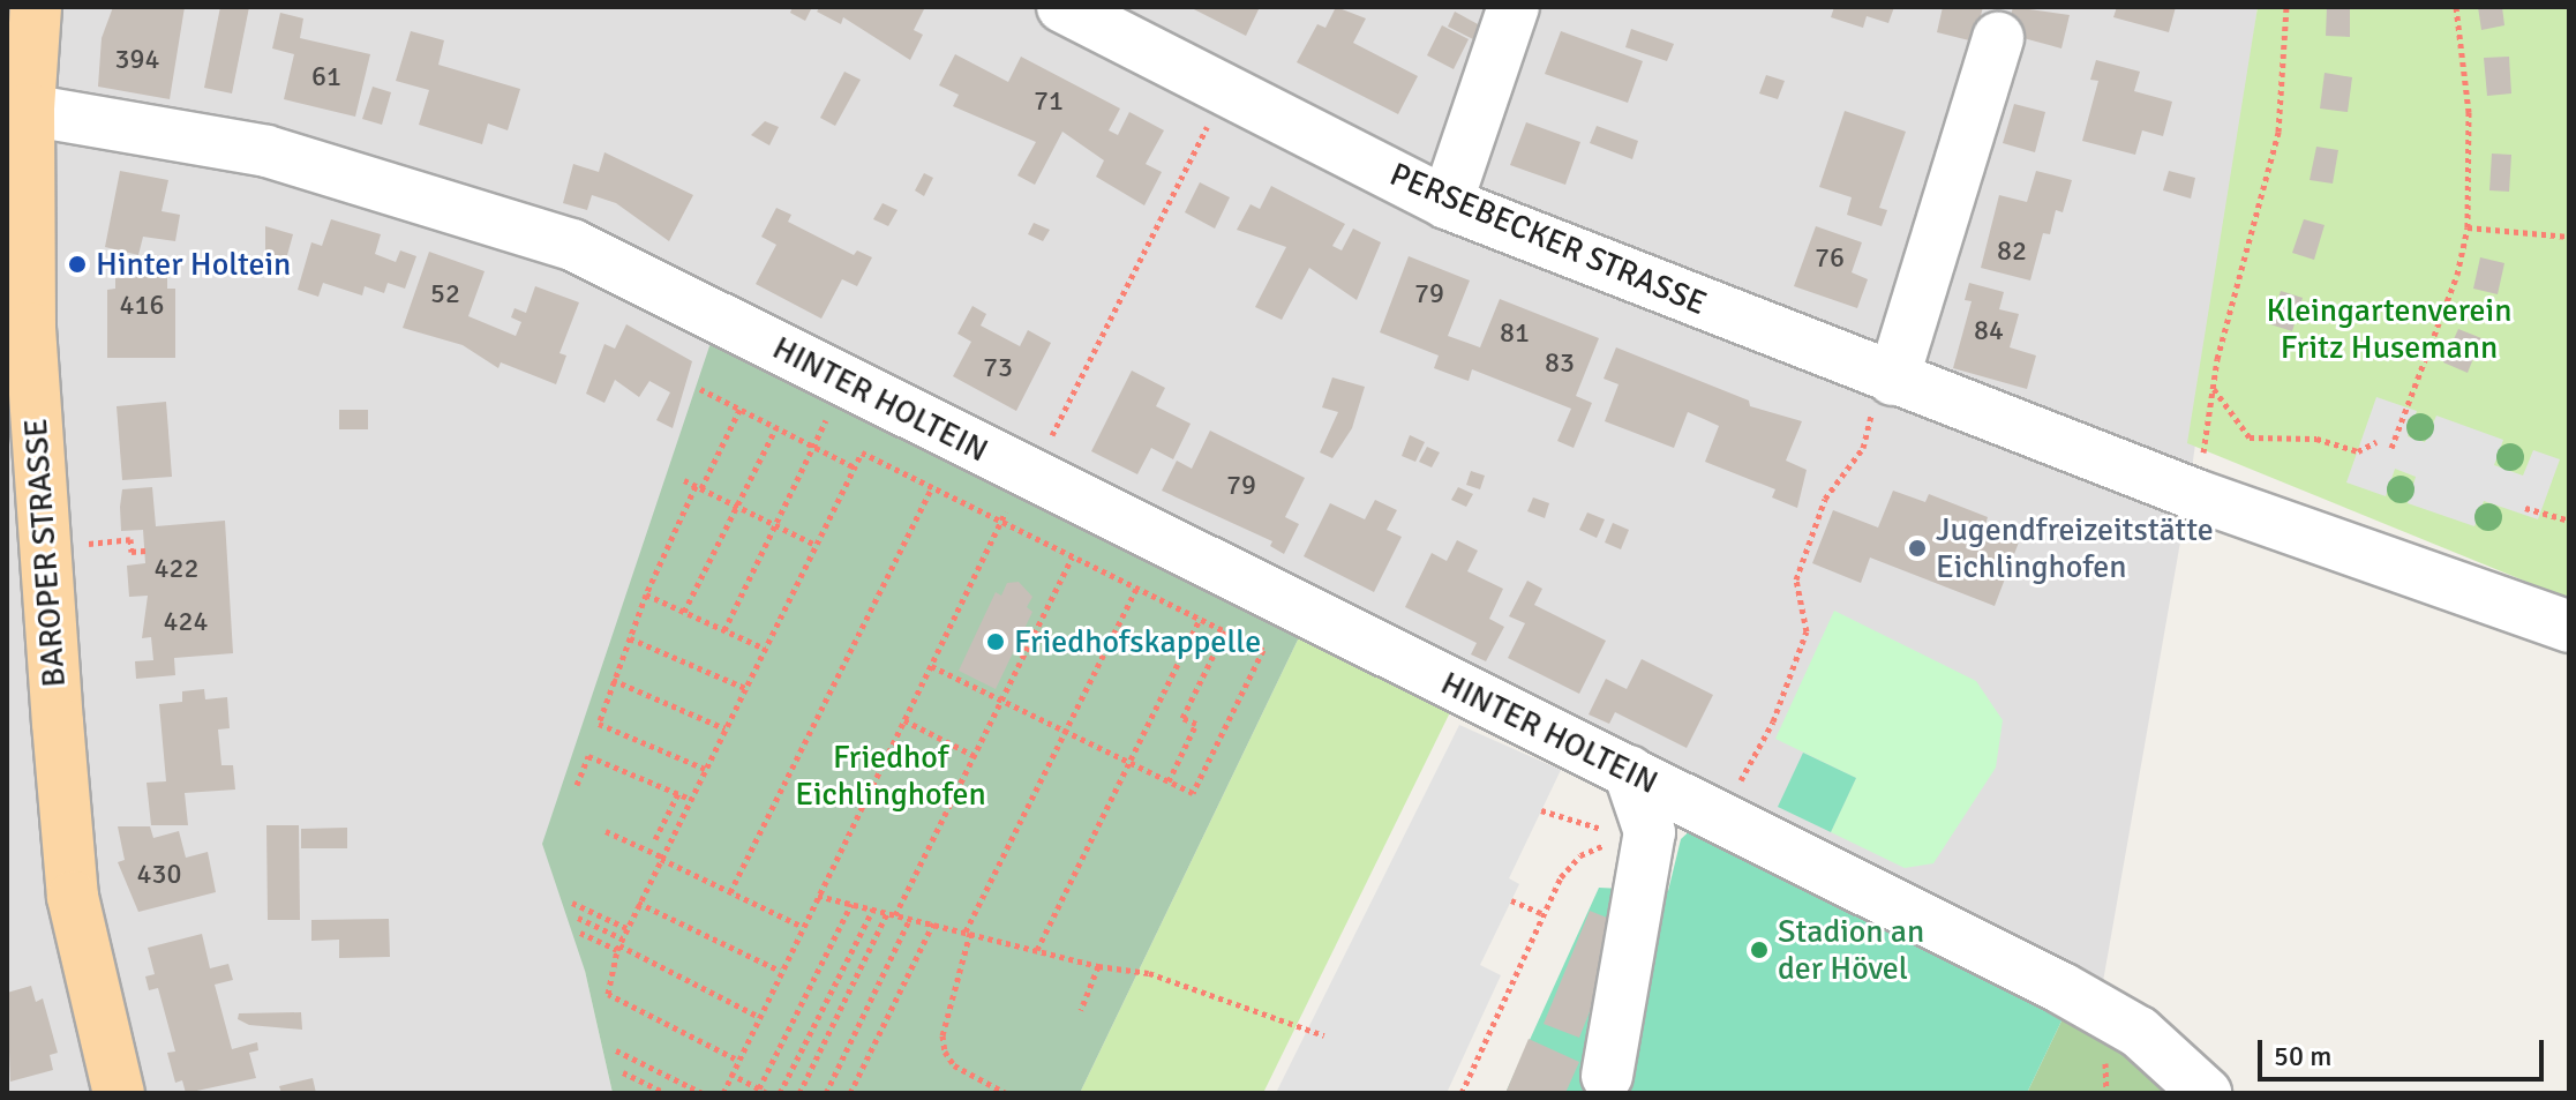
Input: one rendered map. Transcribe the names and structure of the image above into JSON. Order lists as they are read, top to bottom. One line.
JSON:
{"streets":{"main road":["BAROPER STRASSE"],"street":["PERSEBECKER STRASSE","HINTER HOLTEIN"]},"crossings":[["HINTER HOLTEIN","BAROPER STRASSE"]],"parks":["Kleingartenverein Fritz Husemann","Friedhof Eichlinghofen"],"places":["Hinter Holtein","Jugendfreizeitstätte Eichlinghofen","Friedhofskappelle","Stadion an der Hövel"],"house_numbers":["394","61","71","82","76","52","79","416","84","81","83","73","79","422","424","430"],"scale_bar":"50 m"}
